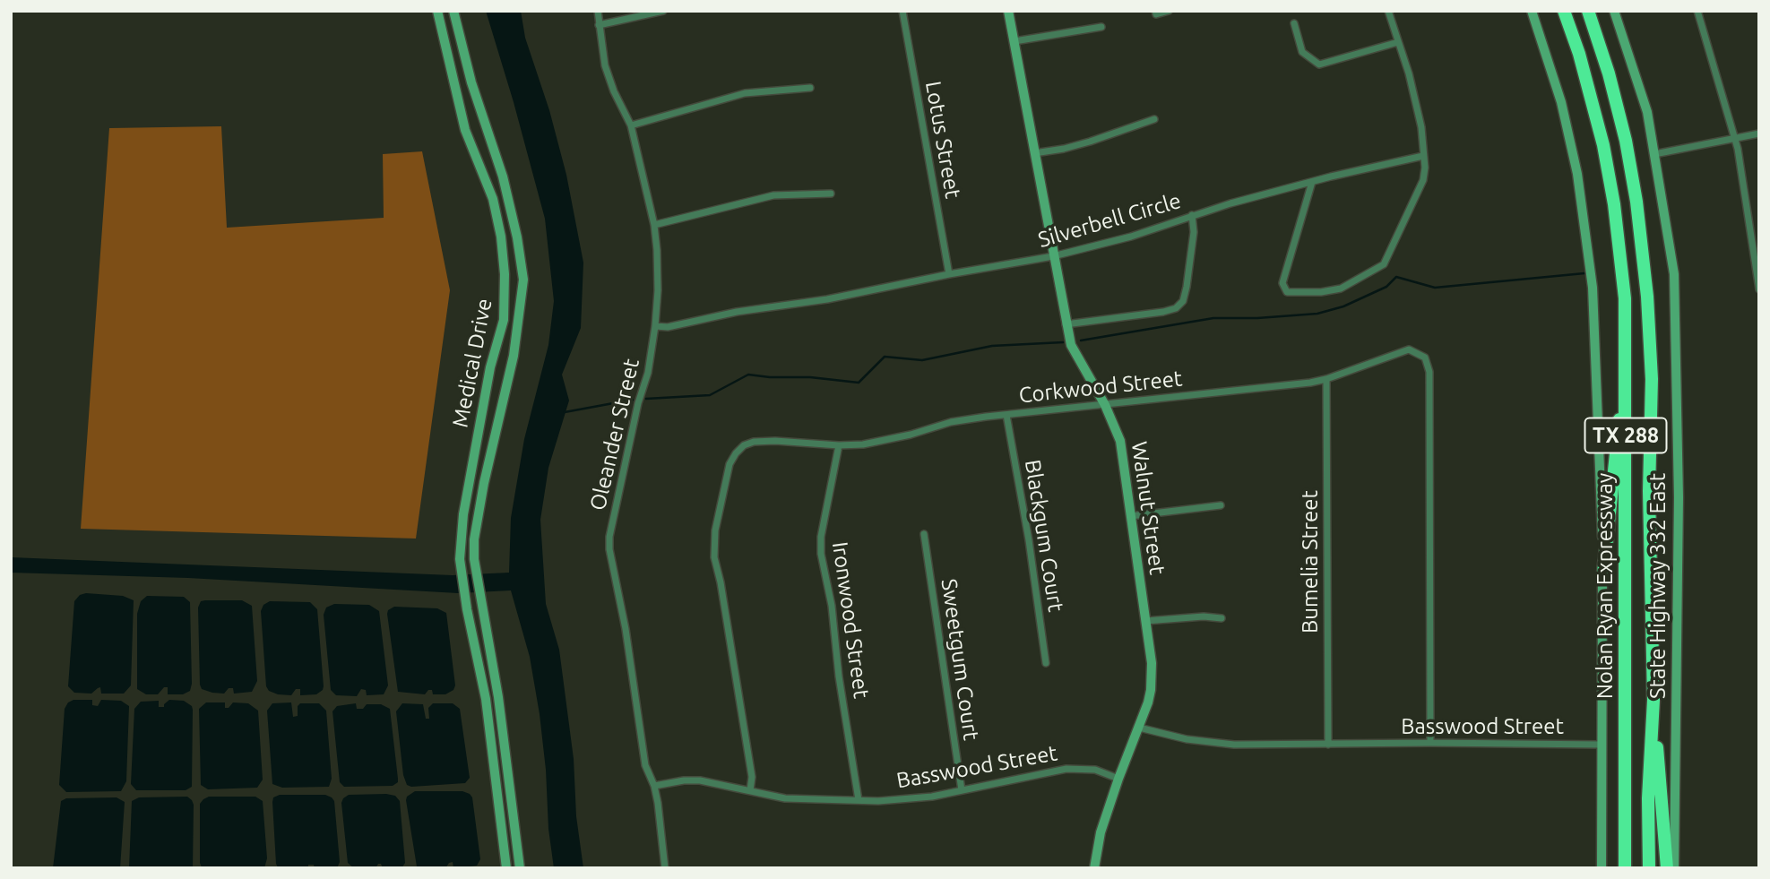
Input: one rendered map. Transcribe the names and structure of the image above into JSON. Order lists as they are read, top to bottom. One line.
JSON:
{"streets":{"highway":["TX 288","Nolan Ryan Expressway"],"street":["Lotus Street","Silverbell Circle","Medical Drive","Corkwood Street","Oleander Street","Walnut Street","Blackgum Court","Bumelia Street","State Highway 332 East","Ironwood Street","Sweetgum Court","Basswood Street"]},"crossings":[["Lotus Street","Silverbell Circle"],["Silverbell Circle","Oleander Street"],["Silverbell Circle","Walnut Street"],["Corkwood Street","Walnut Street"],["Corkwood Street","Blackgum Court"],["Corkwood Street","Bumelia Street"],["Corkwood Street","Ironwood Street"],["Corkwood Street","Basswood Street"],["Oleander Street","Basswood Street"],["Walnut Street","Basswood Street"],["Bumelia Street","Basswood Street"],["Ironwood Street","Basswood Street"],["Sweetgum Court","Basswood Street"]]}
